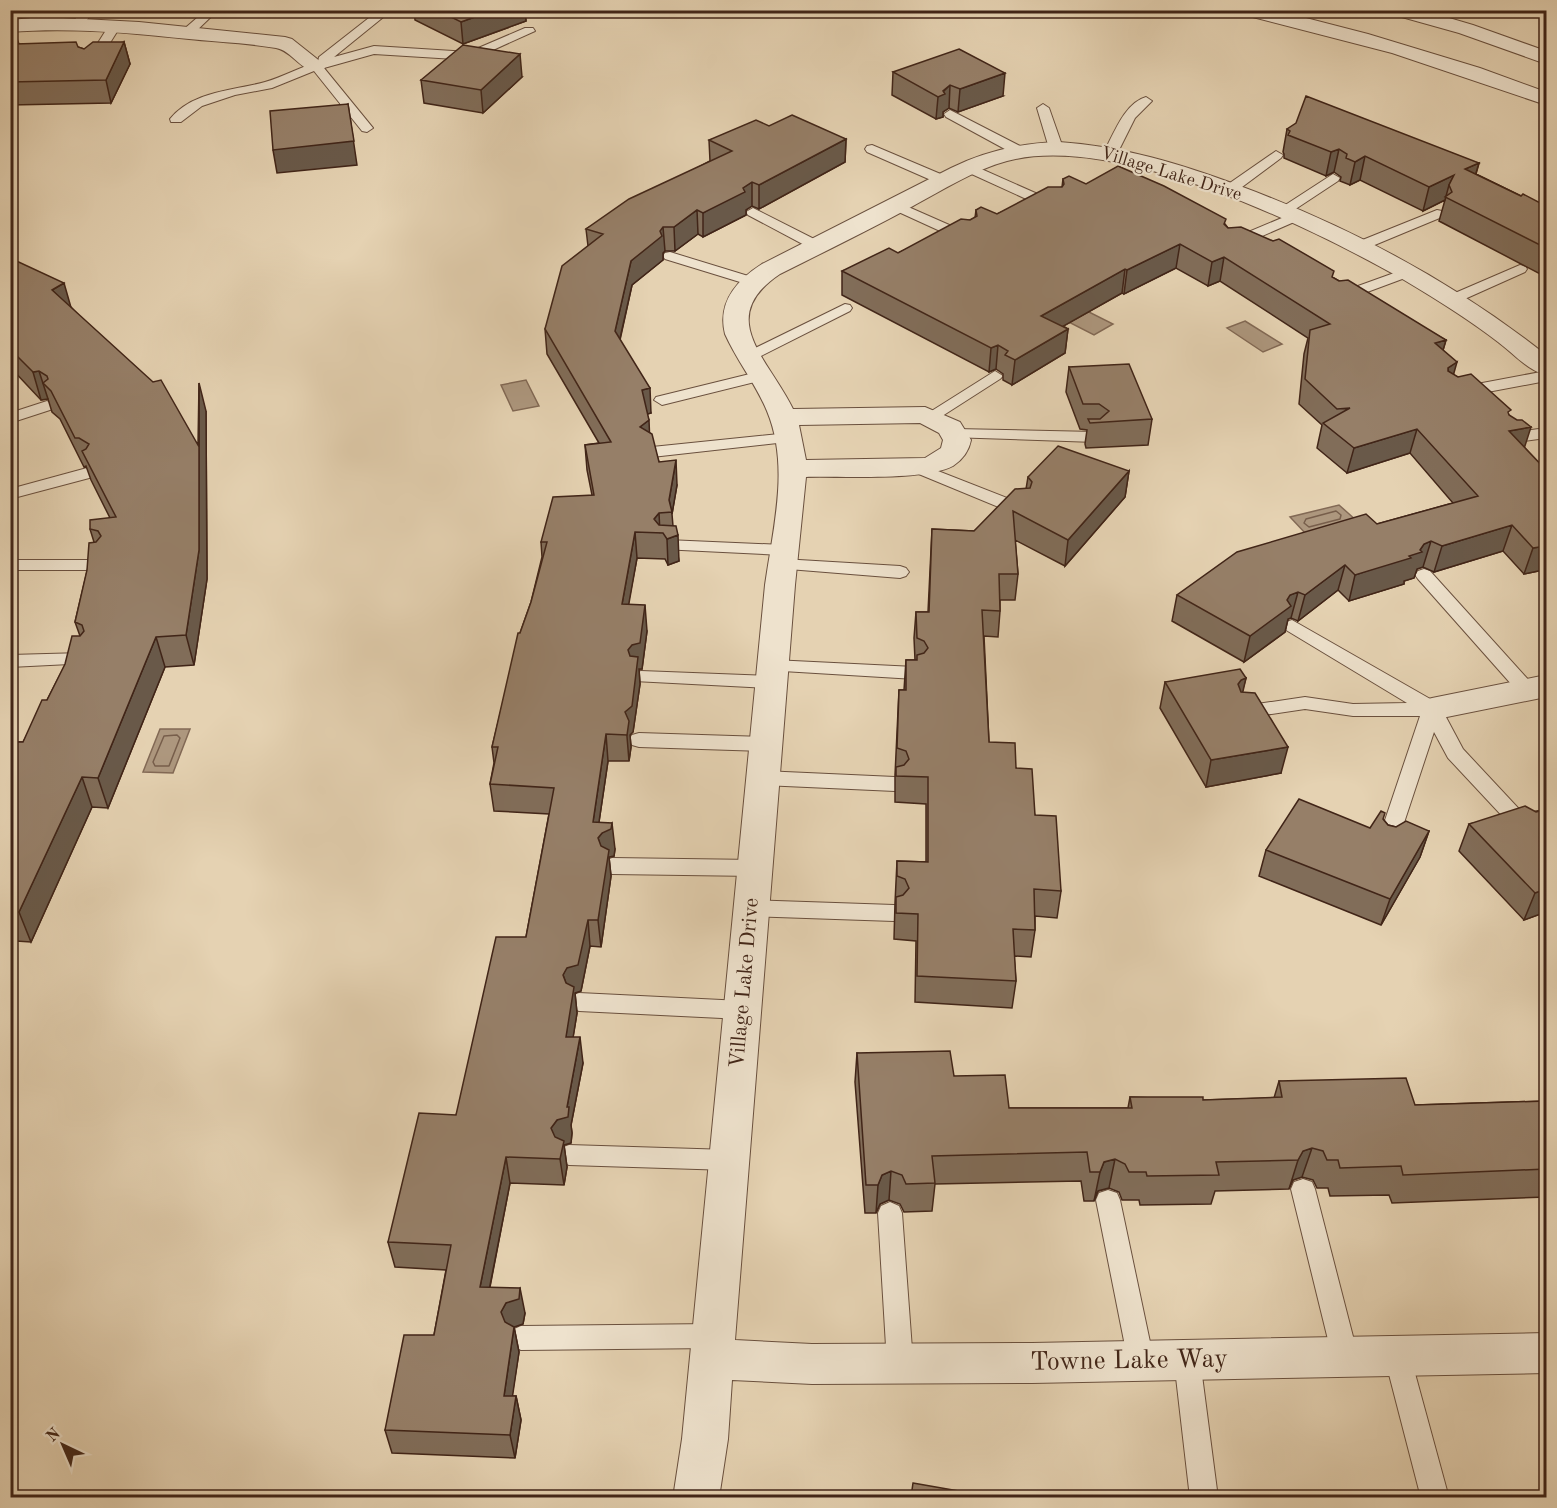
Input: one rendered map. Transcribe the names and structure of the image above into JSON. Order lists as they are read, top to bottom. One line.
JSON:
{"streets":{"street":["Village Lake Drive","Towne Lake Way"]},"crossings":[["Village Lake Drive","Towne Lake Way"]],"north":"top left"}
